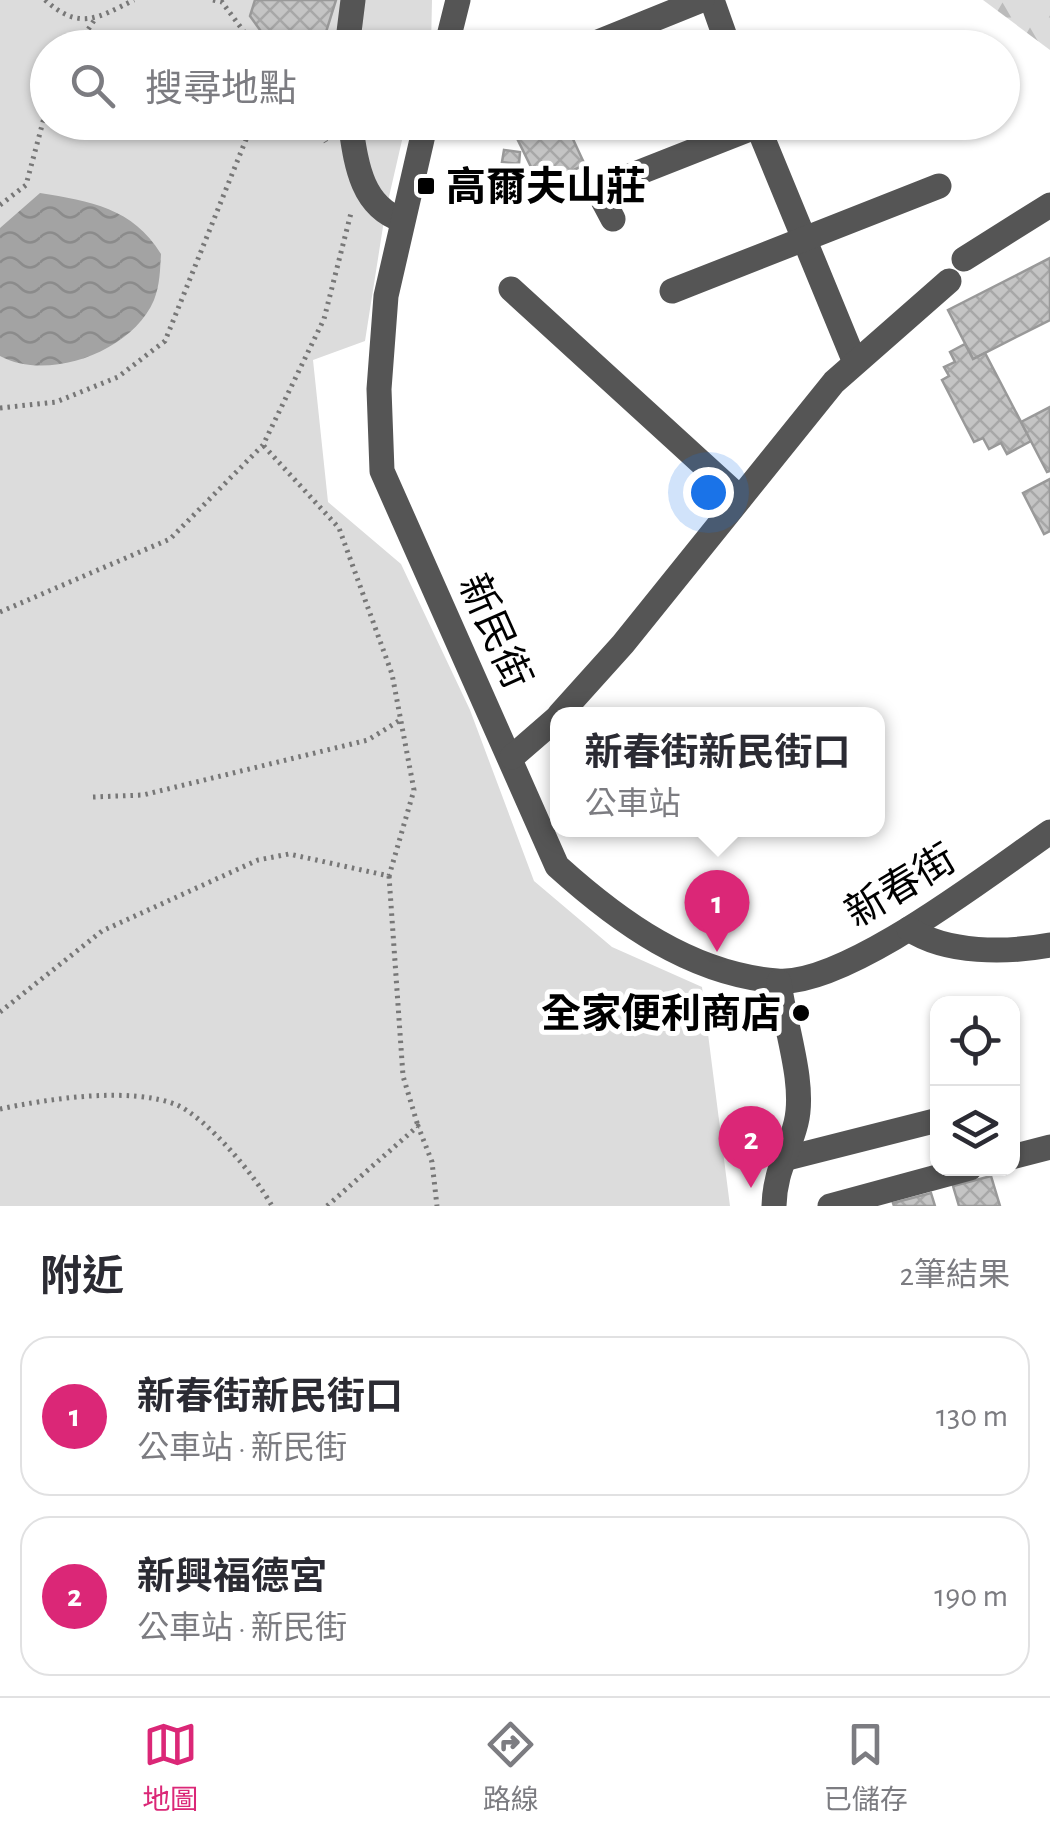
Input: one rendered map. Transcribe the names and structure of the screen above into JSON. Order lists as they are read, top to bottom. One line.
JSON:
{"streets":{"street":["新民街","新春街"]},"crossings":[["新民街","新春街"]],"places":{"transit":["高爾夫山莊"],"other":["全家便利商店"]},"page":{"search":"搜尋地點","popup":["新春街新民街口","公車站"],"pins":["1","2"],"heading":["附近","2筆結果"],"list":[{"mark":"1","name":"新春街新民街口","note":"公車站 · 新民街","value":"130 m"},{"mark":"2","name":"新興福德宮","note":"公車站 · 新民街","value":"190 m"}],"nav":["地圖","路線","已儲存"]}}
